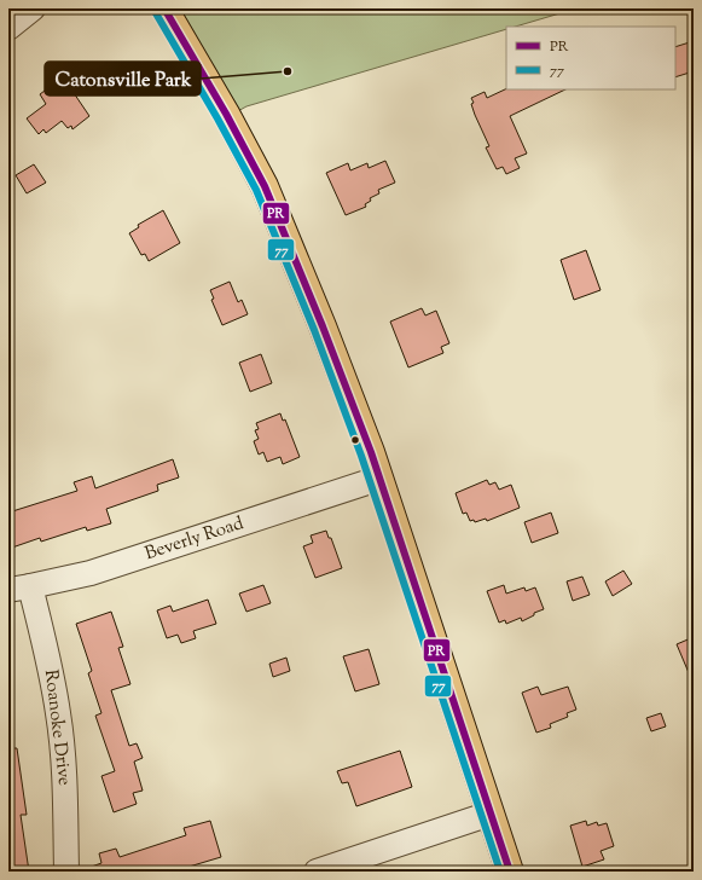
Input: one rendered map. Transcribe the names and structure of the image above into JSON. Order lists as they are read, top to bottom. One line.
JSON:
{"streets":{"street":["Beverly Road","Roanoke Drive"]},"crossings":[["Beverly Road","Roanoke Drive"]],"places":["Catonsville Park"],"lines":["transit line PR","transit line 77"],"legend":["PR","77"]}
